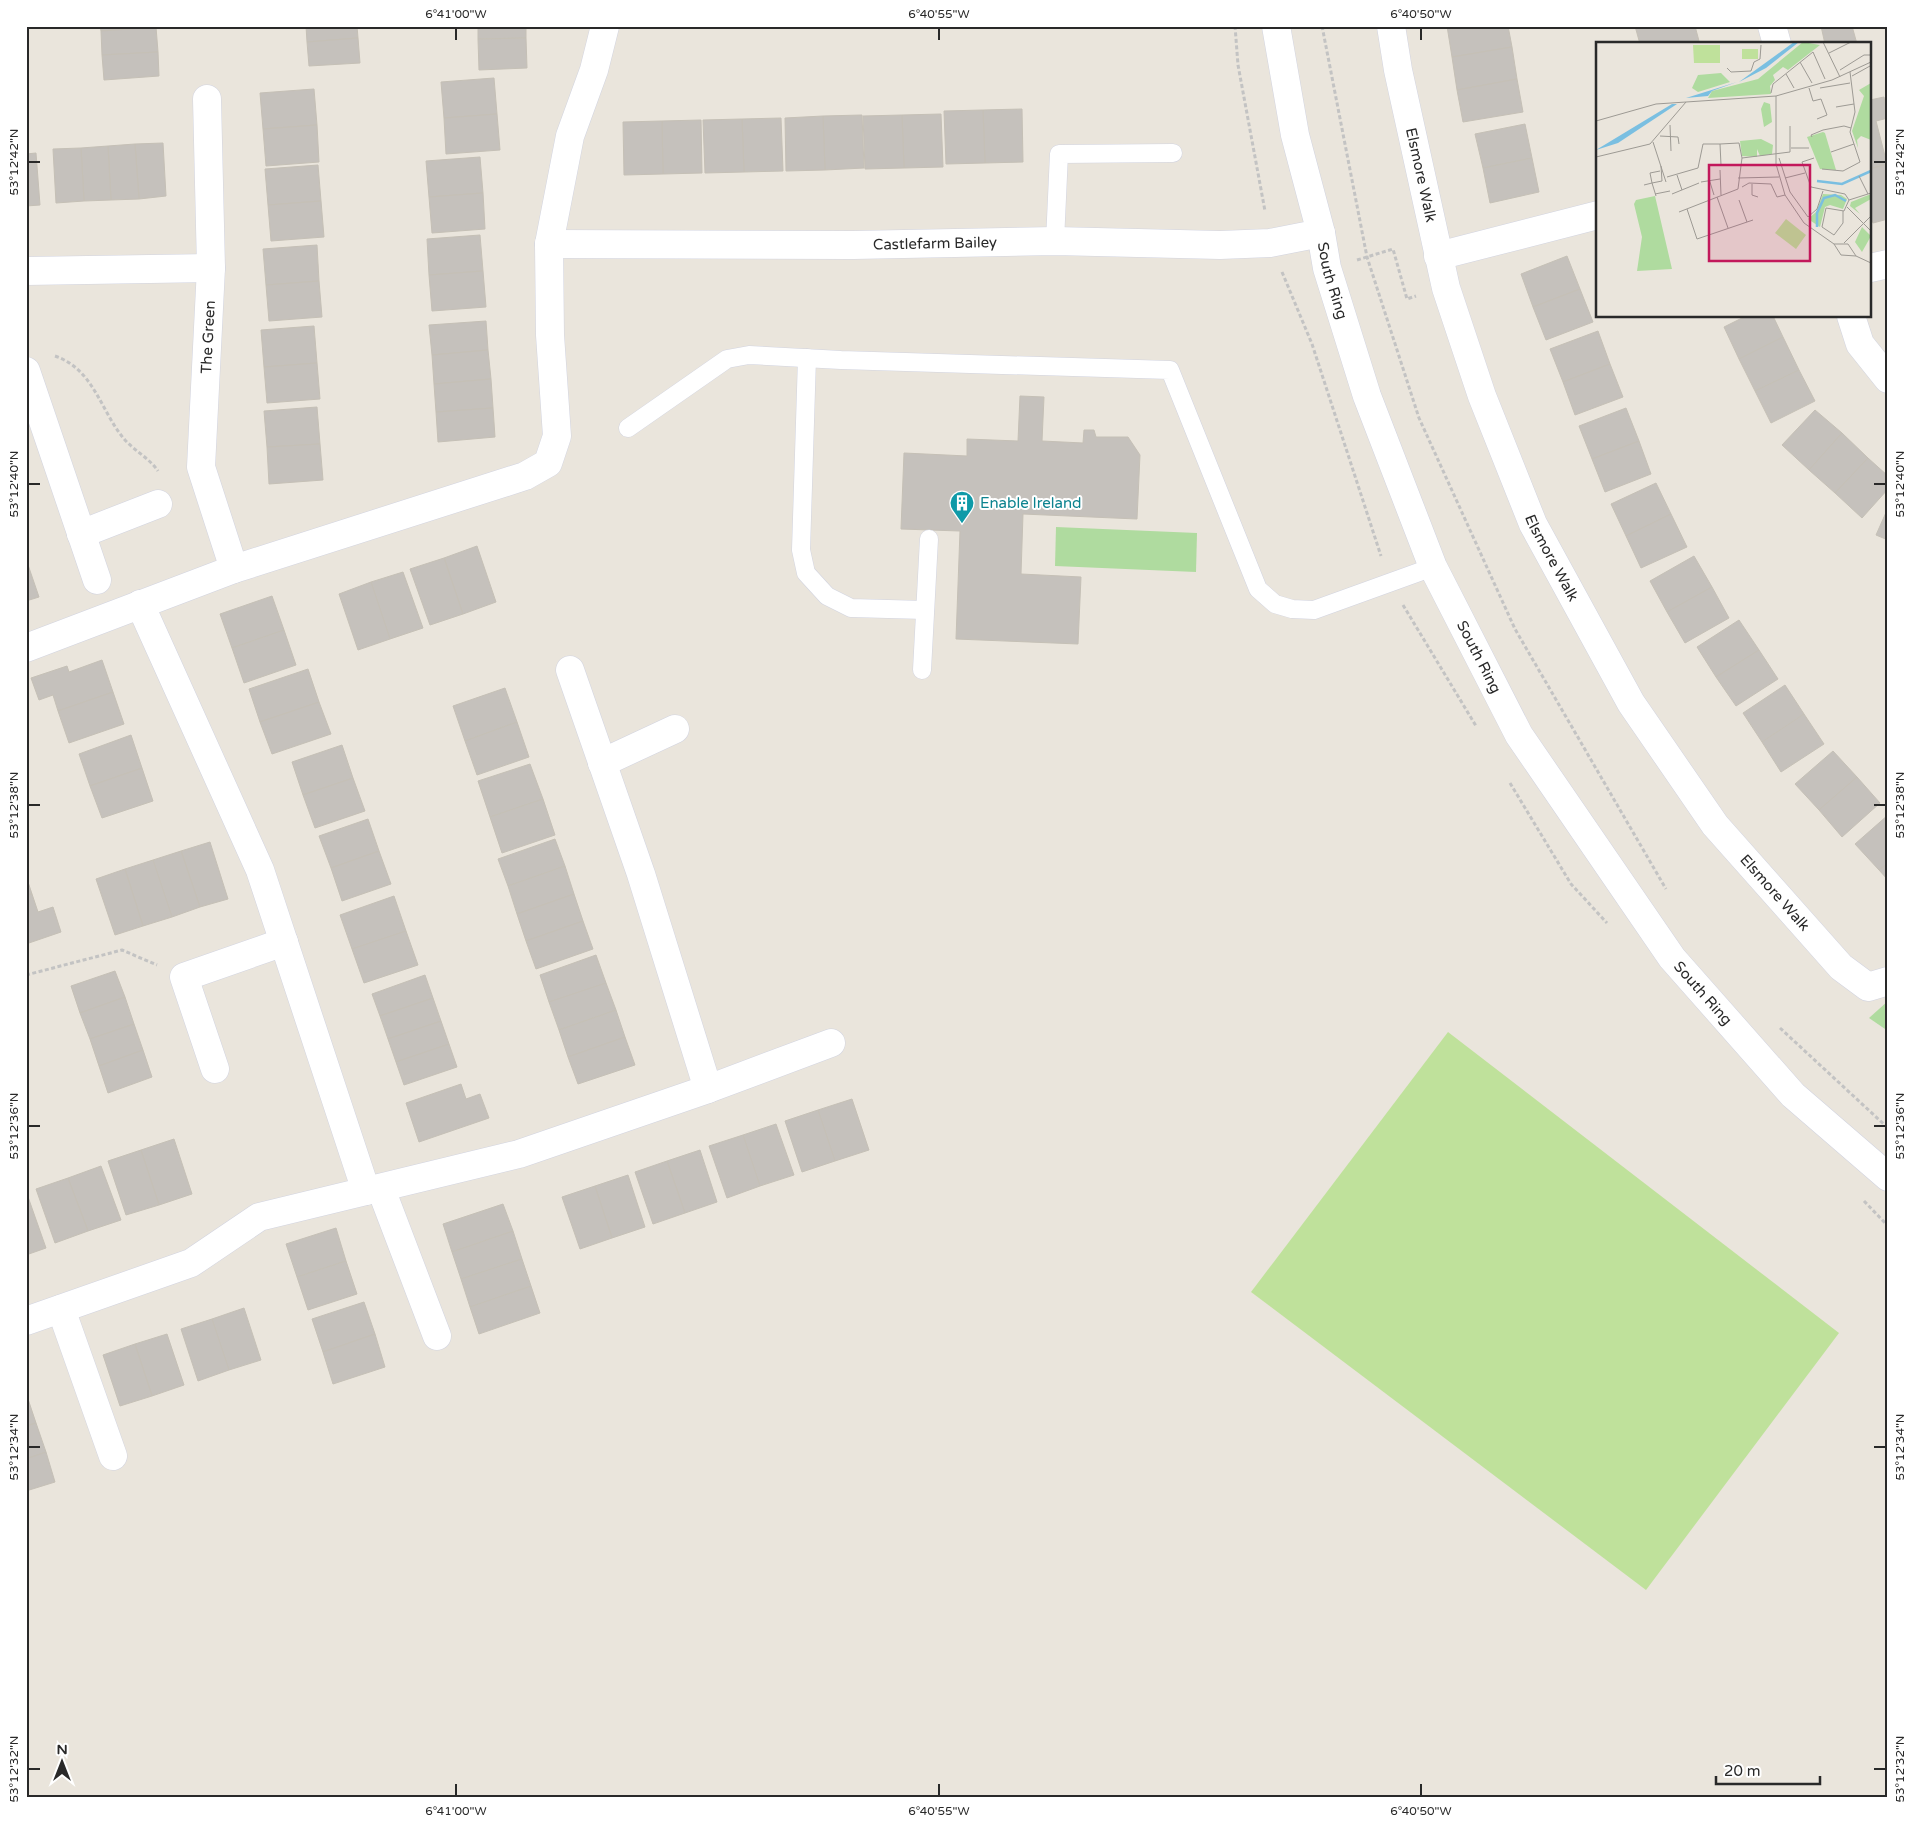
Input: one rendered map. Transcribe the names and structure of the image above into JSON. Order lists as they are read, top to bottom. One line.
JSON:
{"streets":{"street":["Elsmore Walk","Castlefarm Bailey","South Ring","The Green"]},"crossings":[["Castlefarm Bailey","South Ring"]],"places":{"building":["Enable Ireland"]},"scale_bar":"20 m","north":"top","coordinates":["6°41'00\"W","6°40'55\"W","6°40'50\"W","53°12'42\"N","53°12'40\"N","53°12'38\"N","53°12'36\"N","53°12'34\"N","53°12'32\"N"]}
